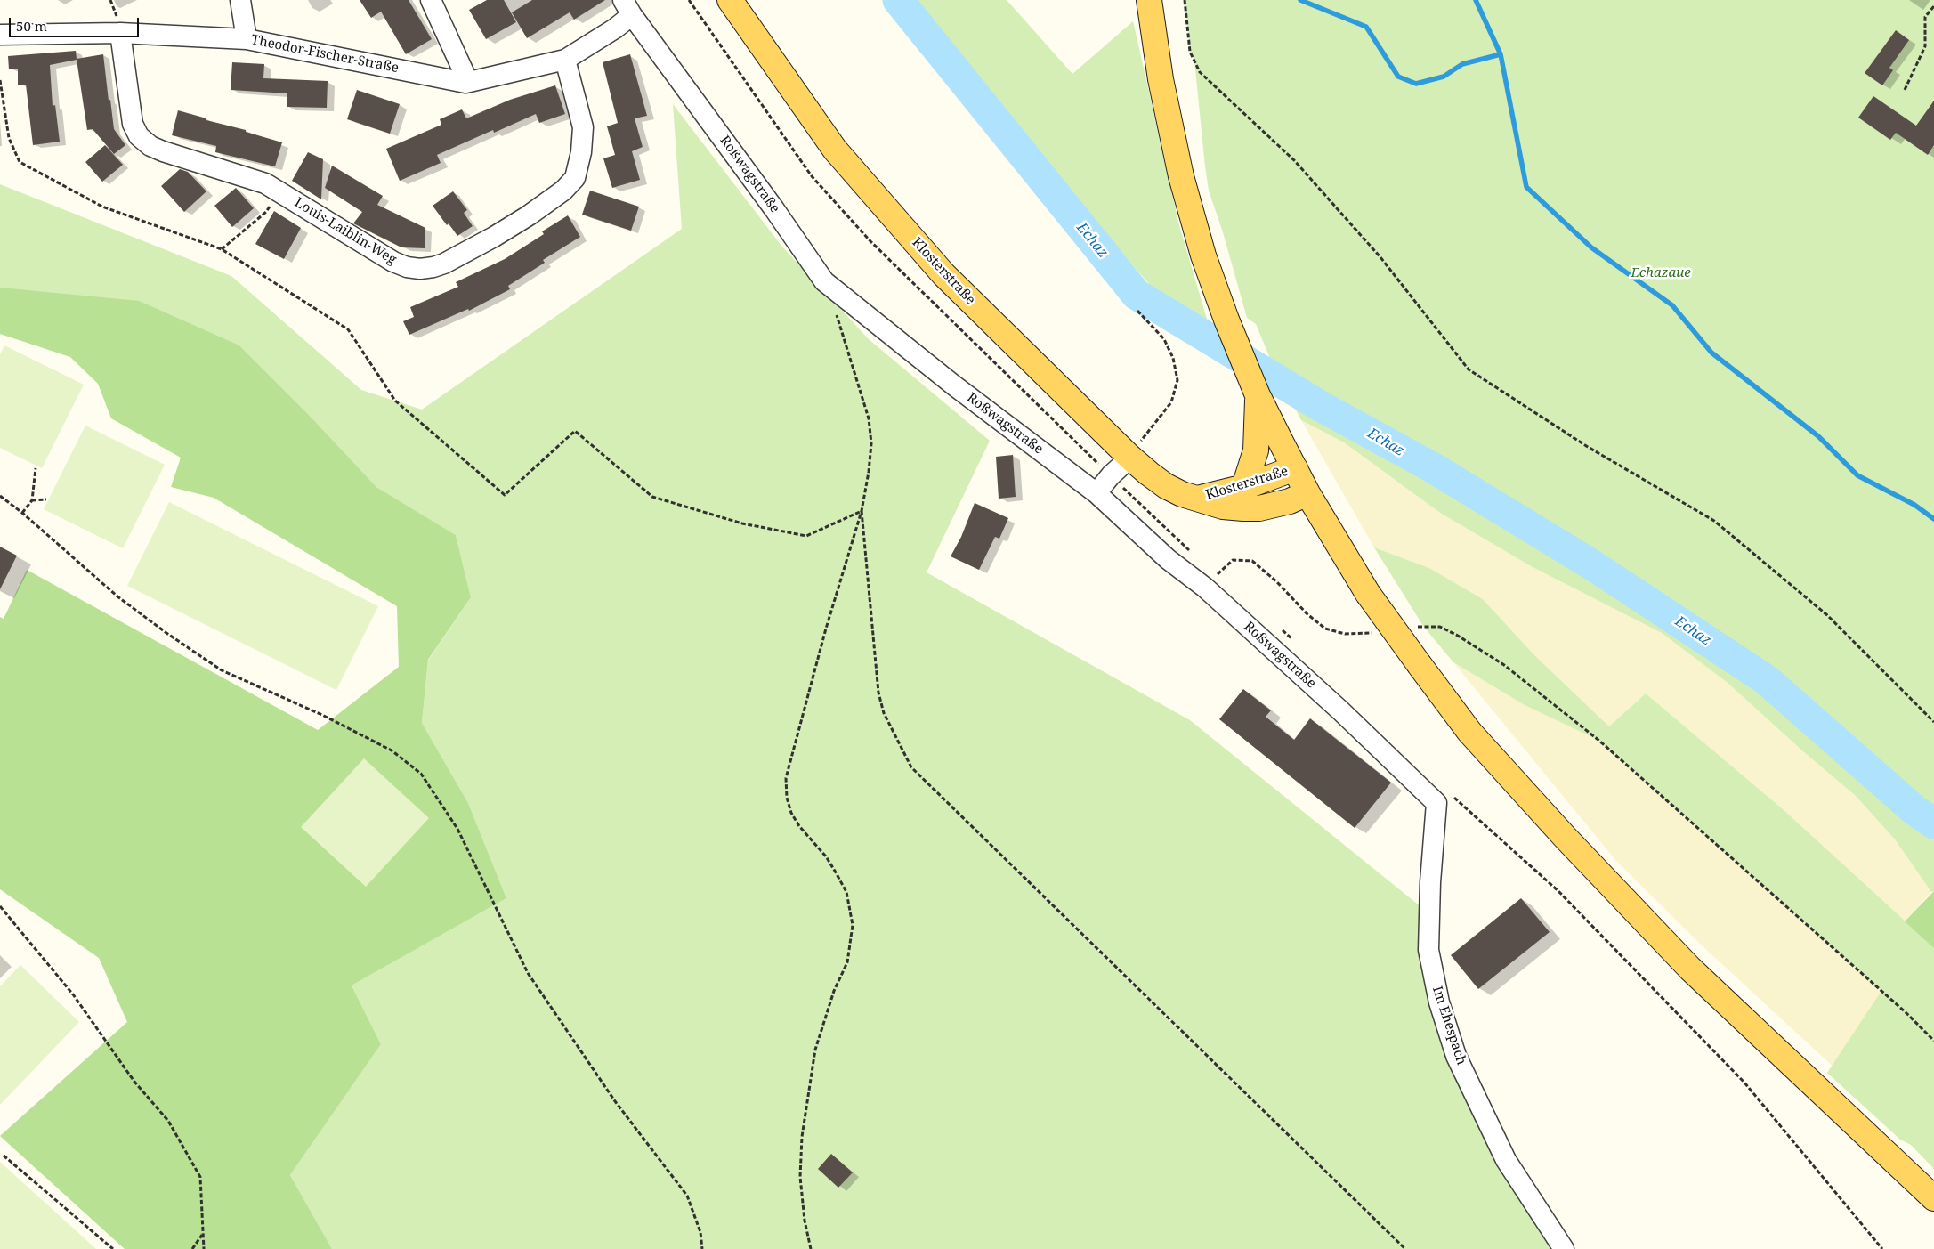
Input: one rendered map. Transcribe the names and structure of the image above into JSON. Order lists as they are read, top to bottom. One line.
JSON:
{"streets":{"main road":["Klosterstraße"],"street":["Theodor-Fischer-Straße","Roßwagstraße","Louis-Laiblin-Weg","Im Ehespach"]},"crossings":[["Theodor-Fischer-Straße","Roßwagstraße"],["Theodor-Fischer-Straße","Louis-Laiblin-Weg"],["Roßwagstraße","Im Ehespach"]],"water":["Echaz"],"parks":["Echazaue"],"scale_bar":"50 m"}
